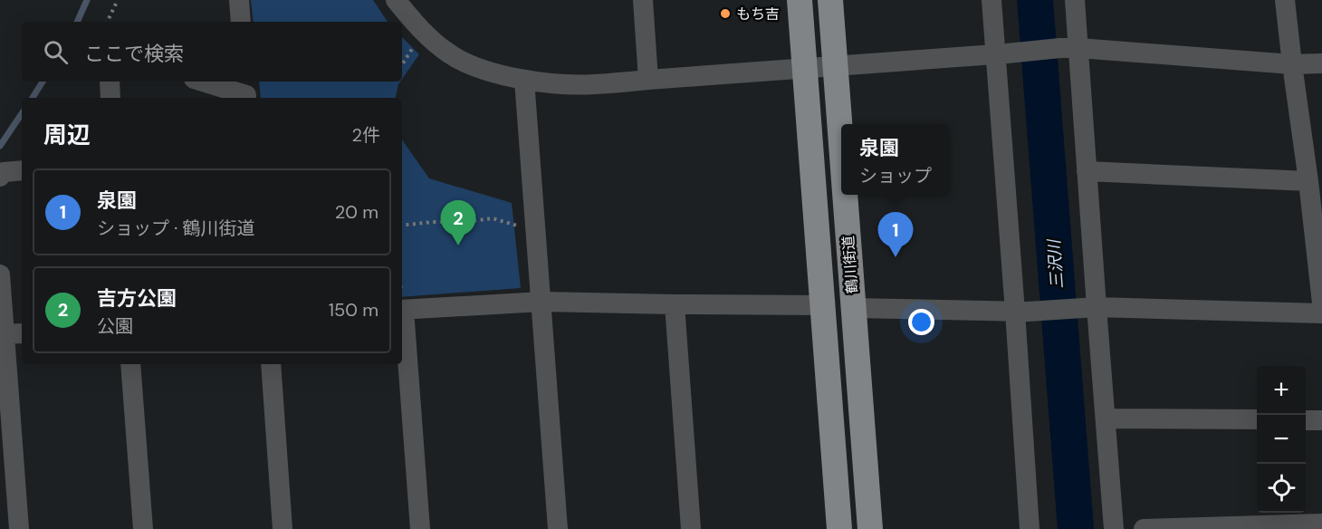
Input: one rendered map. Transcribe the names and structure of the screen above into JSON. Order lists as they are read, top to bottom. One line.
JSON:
{"streets":{"main road":["鶴川街道"]},"water":["三沢川"],"places":["もち吉"],"page":{"search":"ここで検索","heading":["周辺","2件"],"popup":["泉園","ショップ"],"list":[{"mark":"1","name":"泉園","note":"ショップ · 鶴川街道","value":"20 m"},{"mark":"2","name":"吉方公園","note":"公園","value":"150 m"}],"pins":["2","1"],"map_buttons":["+","−"]}}
